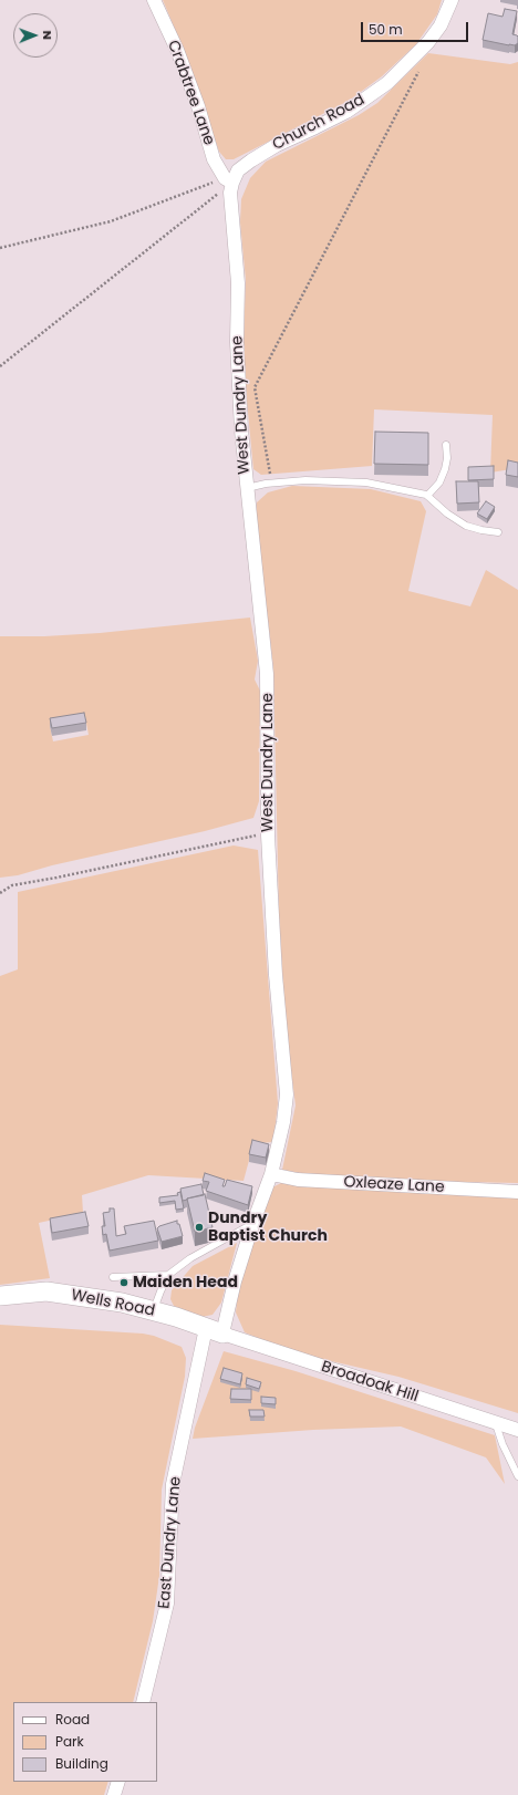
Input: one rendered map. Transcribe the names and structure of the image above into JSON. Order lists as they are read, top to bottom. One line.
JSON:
{"streets":{"street":["Crabtree Lane","Church Road","West Dundry Lane","Oxleaze Lane","Wells Road","Broadoak Hill","East Dundry Lane"]},"crossings":[["Crabtree Lane","Church Road"],["Crabtree Lane","West Dundry Lane"],["Church Road","West Dundry Lane"],["West Dundry Lane","Oxleaze Lane"],["West Dundry Lane","Wells Road"],["West Dundry Lane","Broadoak Hill"],["West Dundry Lane","East Dundry Lane"],["Wells Road","Broadoak Hill"],["Wells Road","East Dundry Lane"],["Broadoak Hill","East Dundry Lane"]],"places":["Dundry Baptist Church","Maiden Head"],"legend":["Road","Park","Building"],"scale_bar":"50 m","north":"right"}
